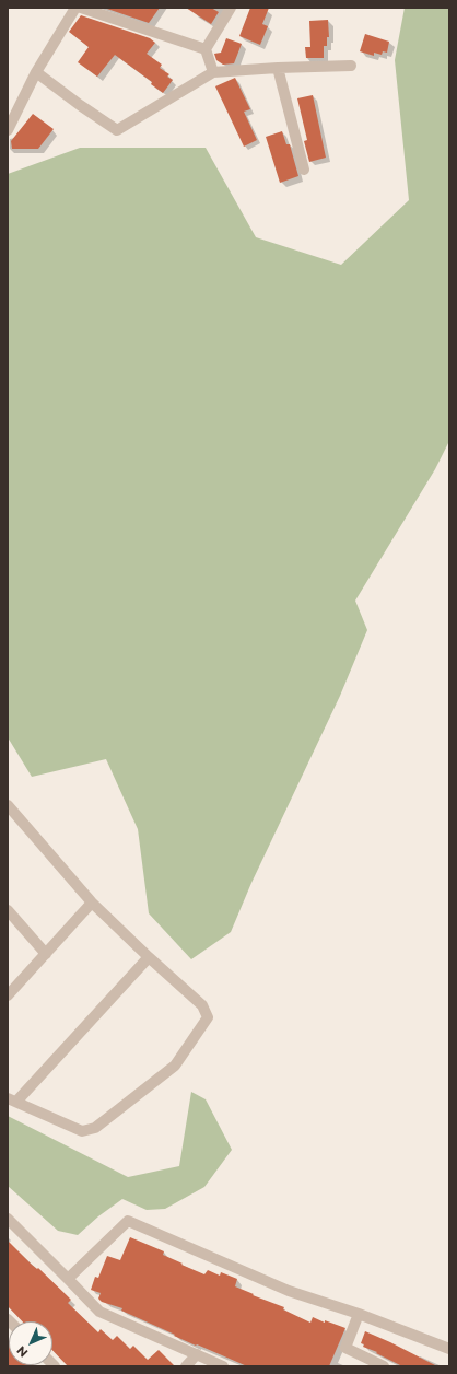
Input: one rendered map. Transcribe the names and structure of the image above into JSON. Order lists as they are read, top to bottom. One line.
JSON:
{"north":"bottom left"}
